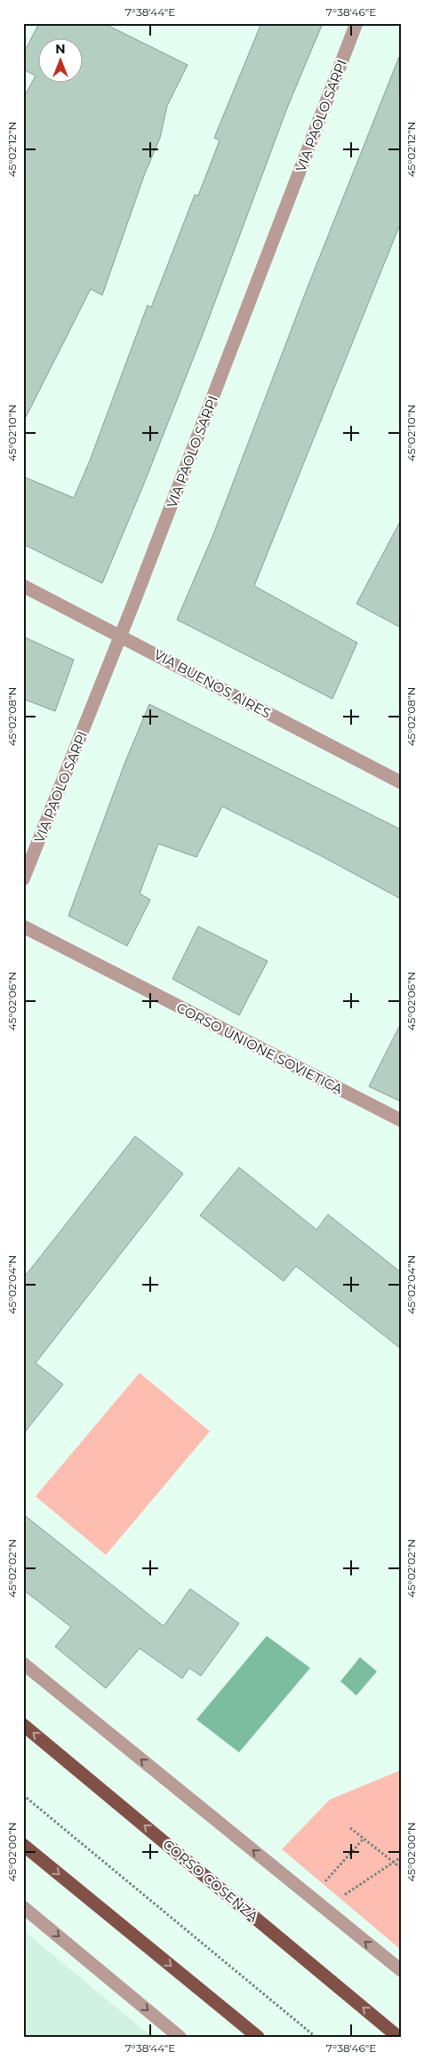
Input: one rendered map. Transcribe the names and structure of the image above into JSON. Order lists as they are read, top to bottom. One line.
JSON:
{"streets":{"main road":["CORSO COSENZA"],"street":["VIA PAOLO SARPI","VIA BUENOS AIRES","CORSO UNIONE SOVIETICA"]},"crossings":[["VIA PAOLO SARPI","VIA BUENOS AIRES"]],"north":"top","coordinates":["7°38'44\"E","7°38'46\"E","45°02'12\"N","45°02'10\"N","45°02'08\"N","45°02'06\"N","45°02'04\"N","45°02'02\"N","45°02'00\"N"]}
